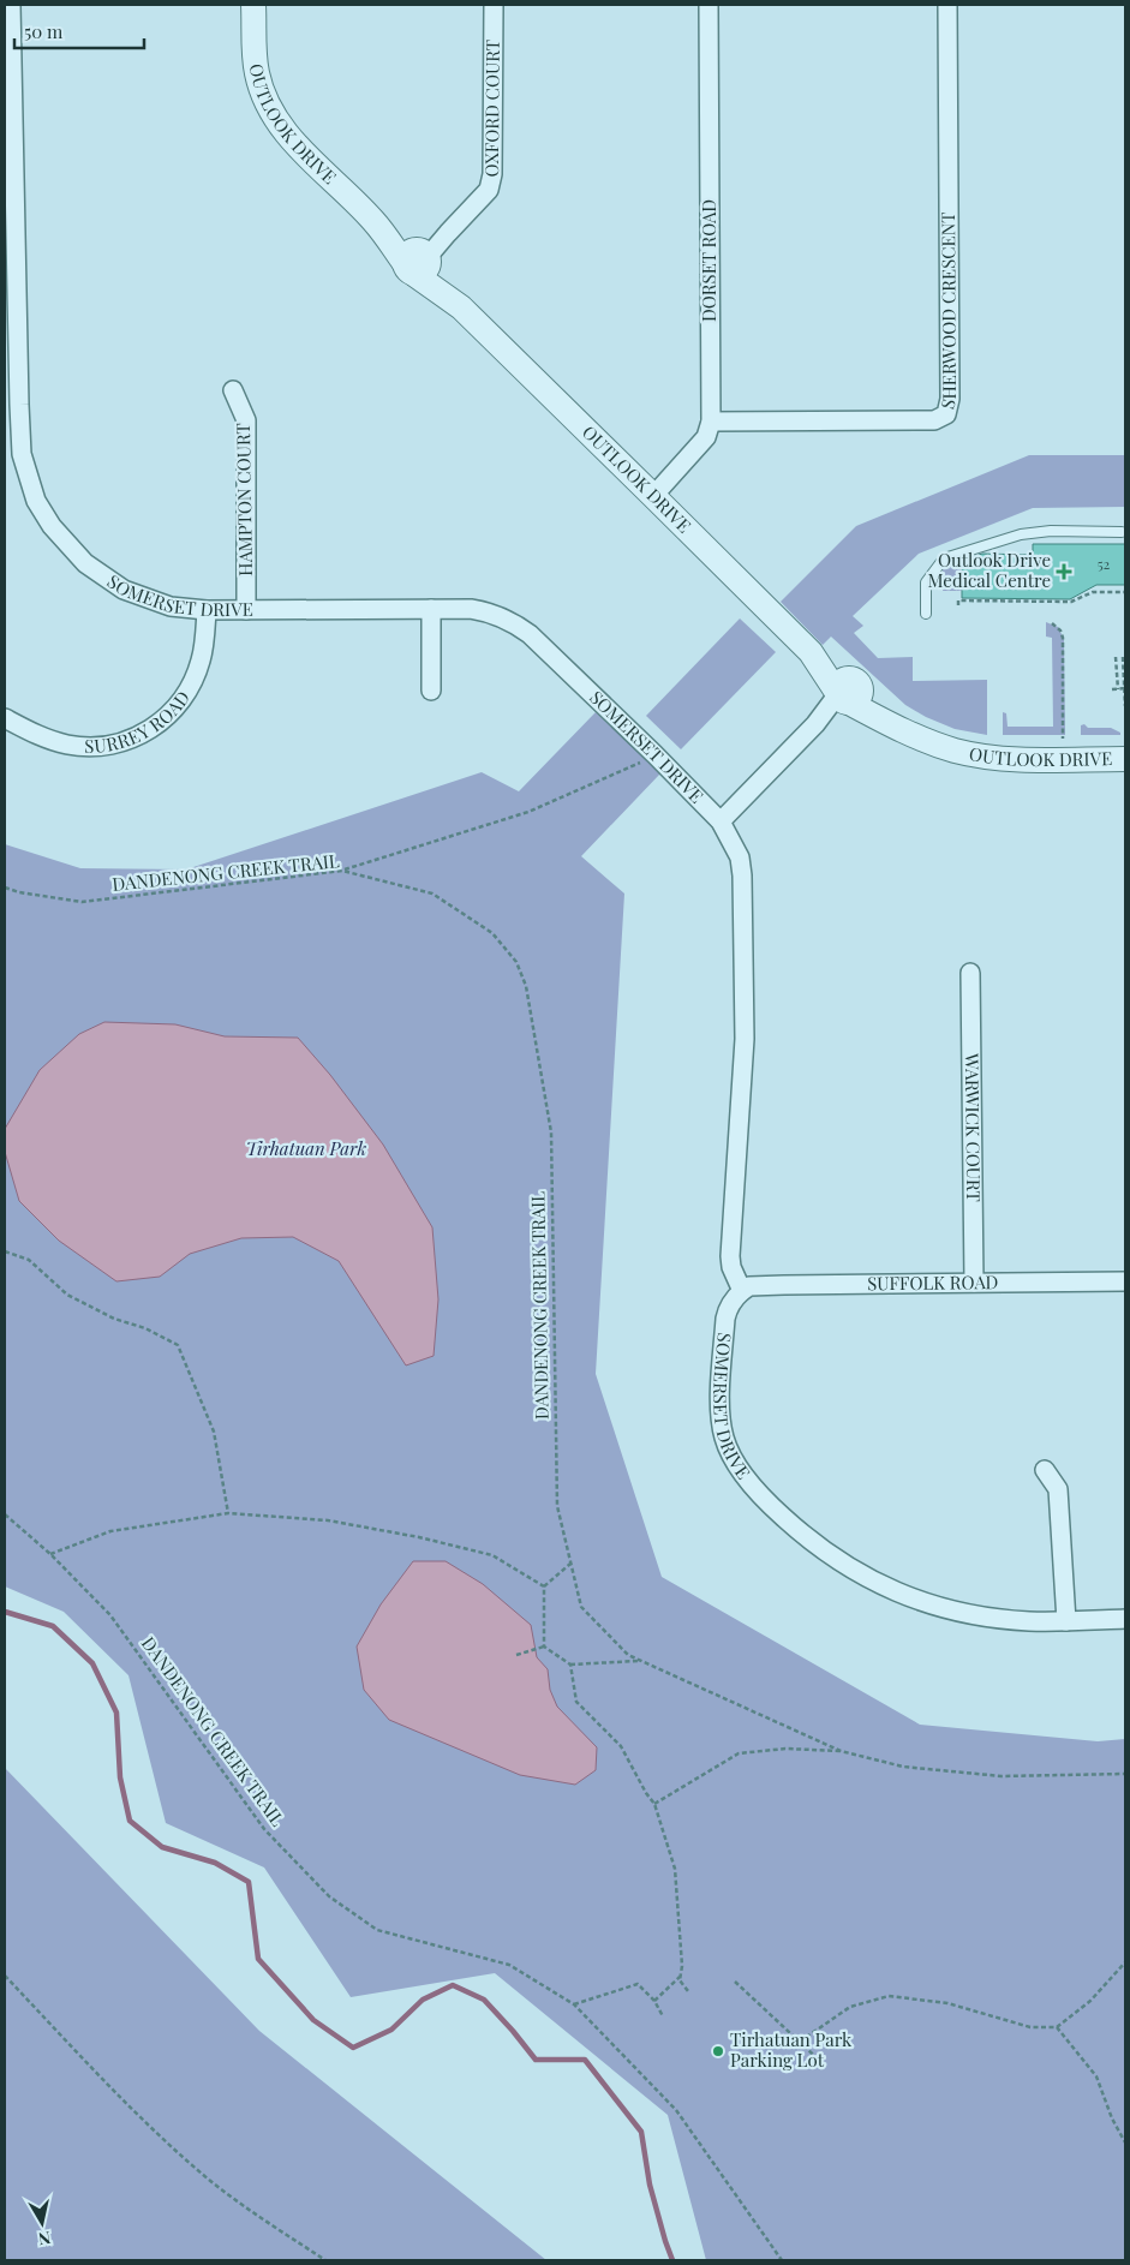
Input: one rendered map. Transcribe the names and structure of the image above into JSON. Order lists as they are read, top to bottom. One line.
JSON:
{"streets":{"street":["OXFORD COURT","OUTLOOK DRIVE","DORSET ROAD","SHERWOOD CRESCENT","HAMPTON COURT","SOMERSET DRIVE","SURREY ROAD","WARWICK COURT","SUFFOLK ROAD"],"path":["DANDENONG CREEK TRAIL"]},"crossings":[["OXFORD COURT","OUTLOOK DRIVE"],["OUTLOOK DRIVE","DORSET ROAD"],["DORSET ROAD","SHERWOOD CRESCENT"],["HAMPTON COURT","SOMERSET DRIVE"],["SOMERSET DRIVE","SURREY ROAD"],["SOMERSET DRIVE","SUFFOLK ROAD"],["WARWICK COURT","SUFFOLK ROAD"]],"parks":["Tirhatuan Park"],"places":{"health":["Outlook Drive Medical Centre"],"other":["Tirhatuan Park Parking Lot"]},"house_numbers":["52"],"scale_bar":"50 m","north":"bottom"}
